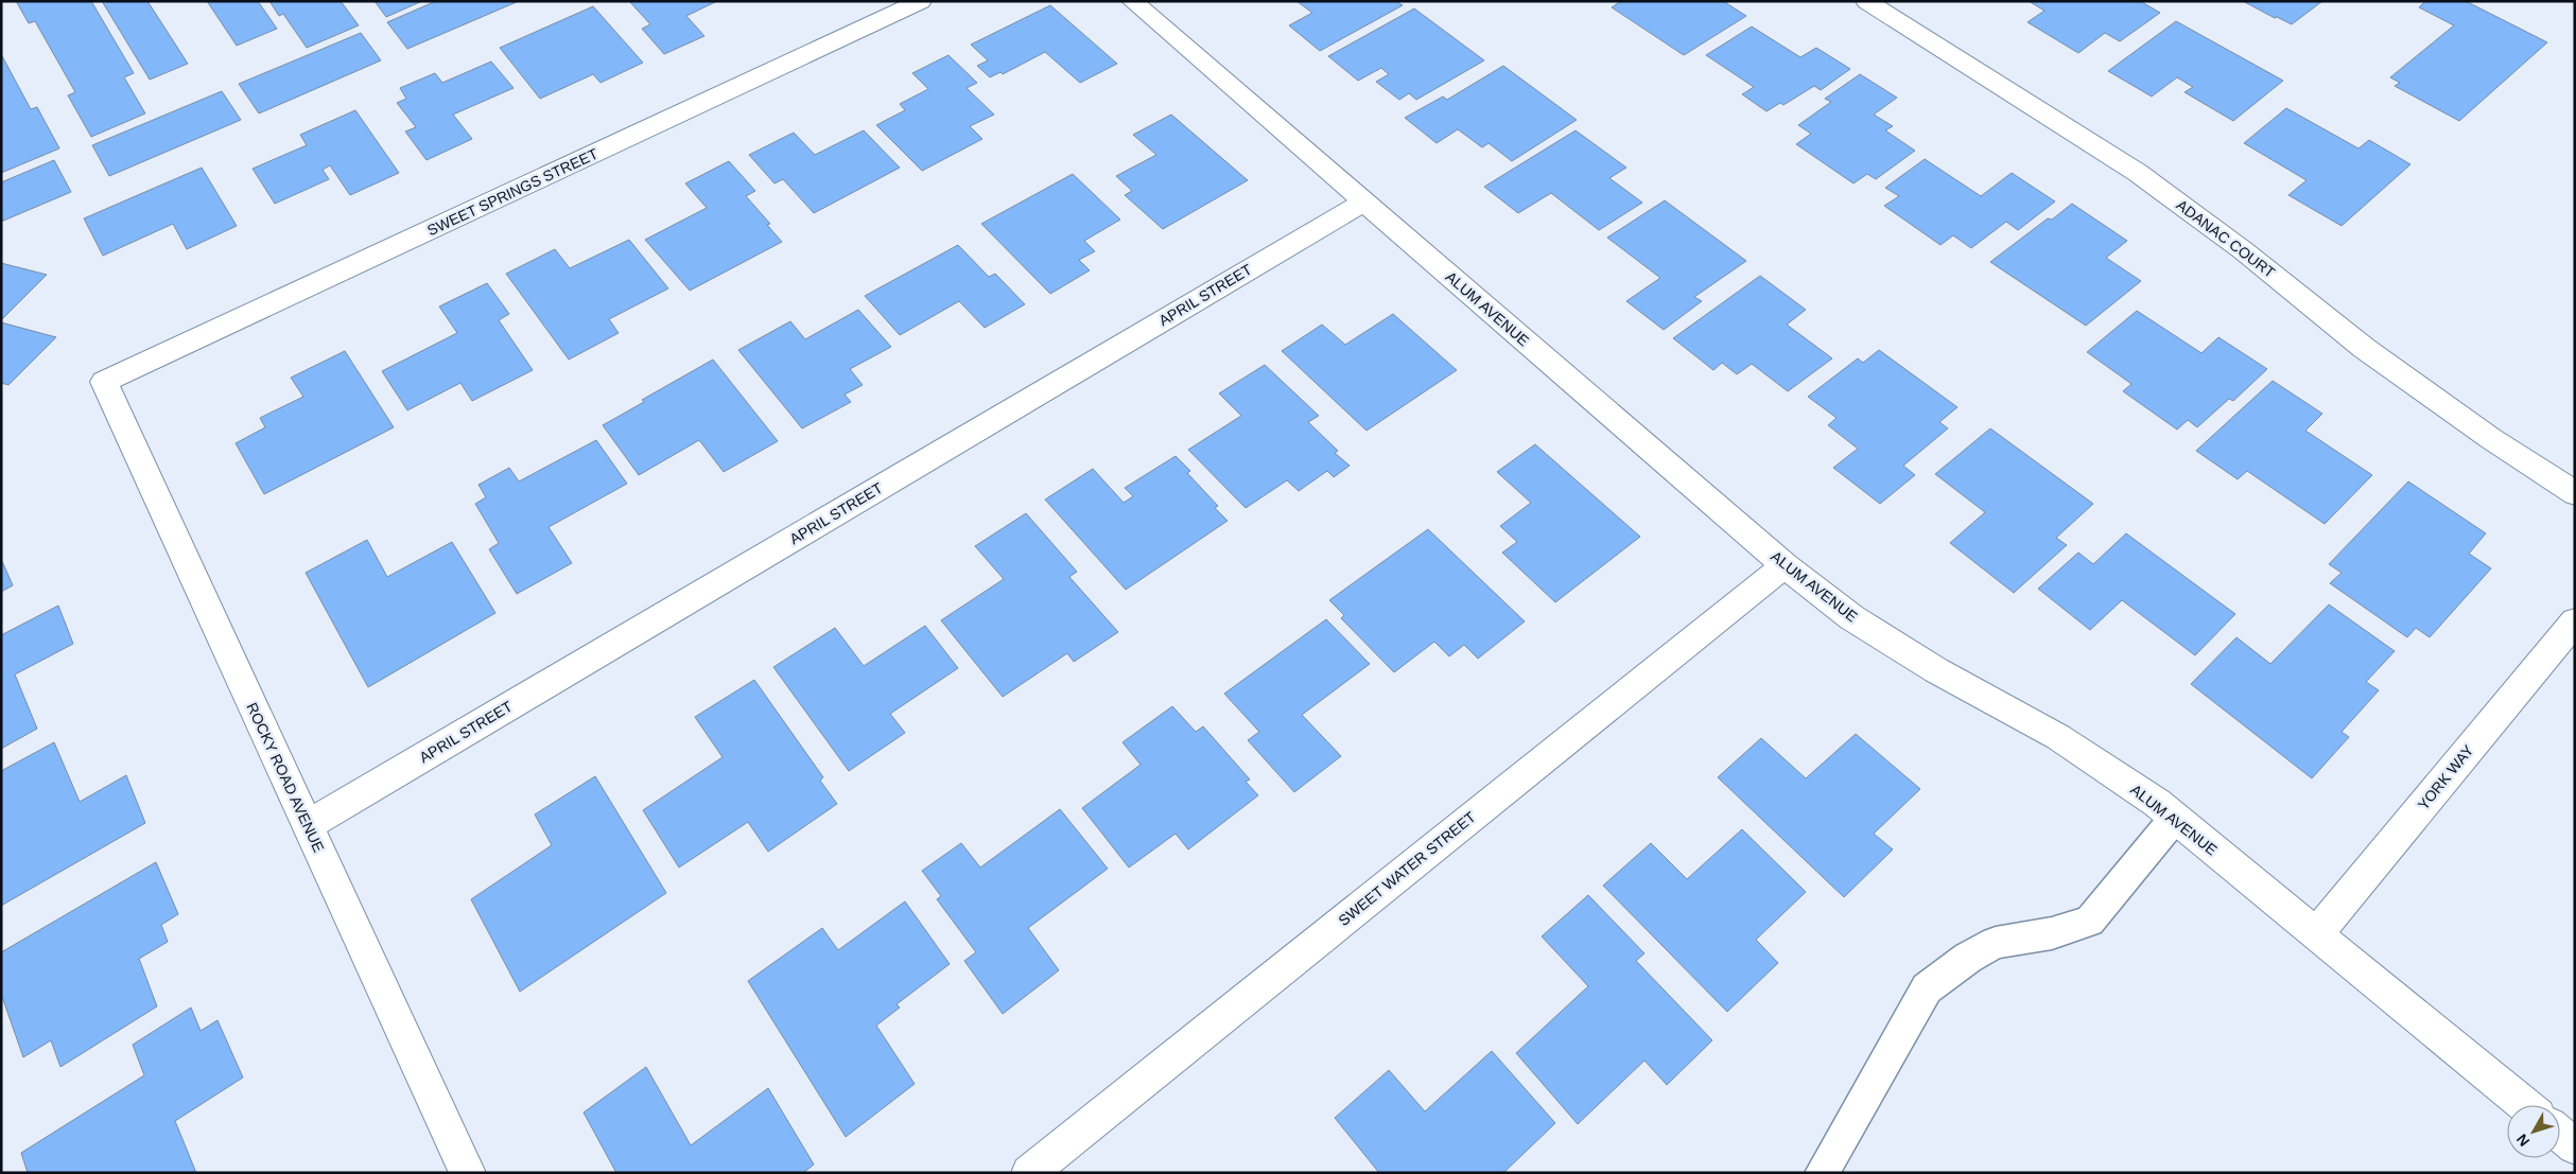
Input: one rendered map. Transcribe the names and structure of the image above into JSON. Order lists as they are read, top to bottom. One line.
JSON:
{"streets":{"street":["SWEET SPRINGS STREET","ADANAC COURT","APRIL STREET","ALUM AVENUE","ROCKY ROAD AVENUE","YORK WAY","SWEET WATER STREET"]},"crossings":[["SWEET SPRINGS STREET","ROCKY ROAD AVENUE"],["APRIL STREET","ALUM AVENUE"],["APRIL STREET","ROCKY ROAD AVENUE"],["ALUM AVENUE","YORK WAY"],["ALUM AVENUE","SWEET WATER STREET"]],"north":"bottom left"}
